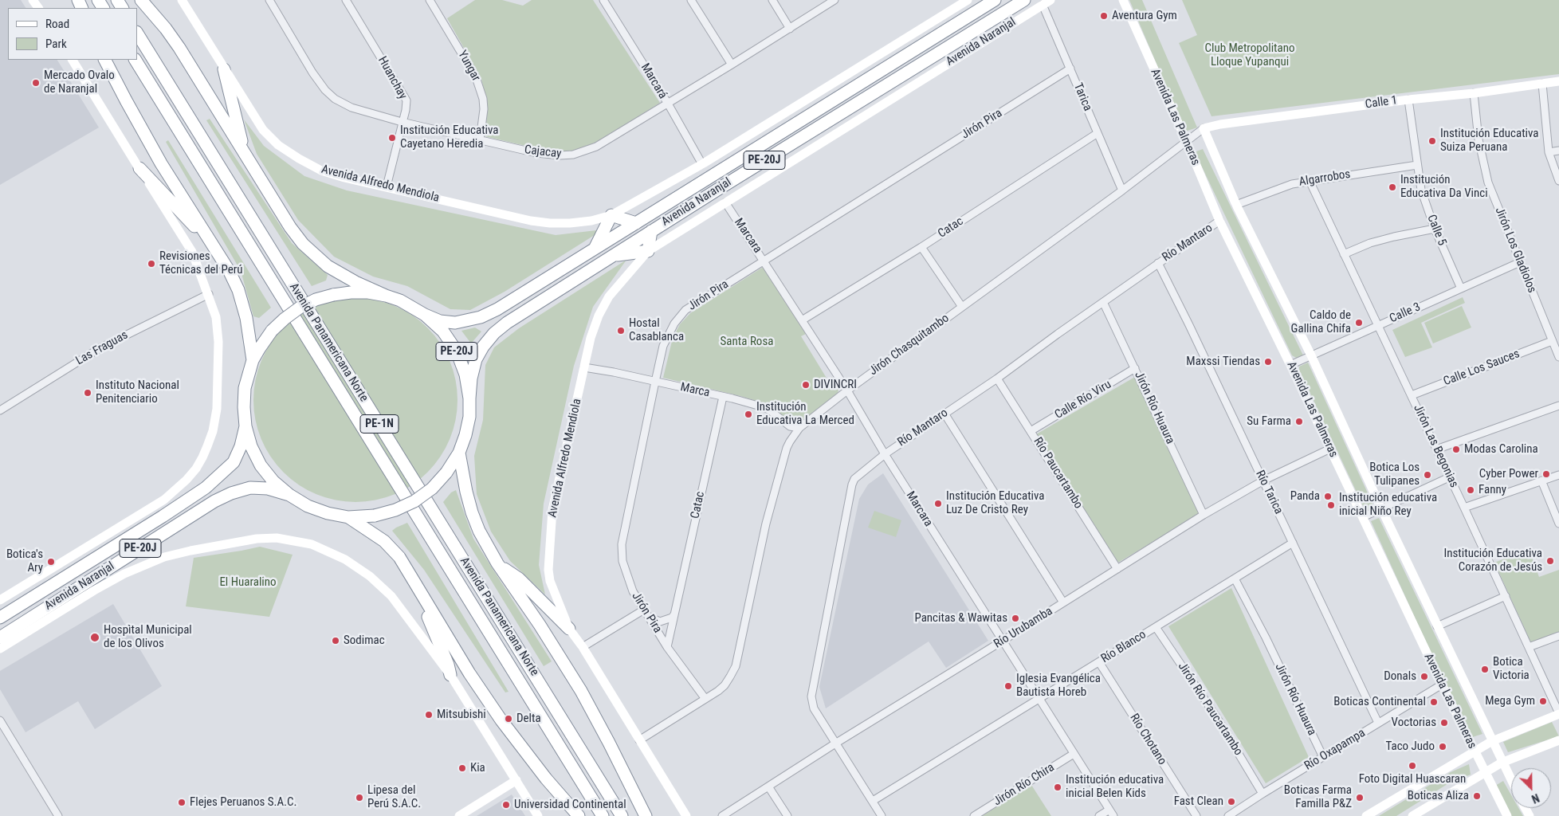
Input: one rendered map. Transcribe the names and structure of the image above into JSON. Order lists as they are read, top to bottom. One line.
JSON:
{"streets":{"highway":["Avenida Naranjal","PE-20J","Avenida Panamericana Norte","PE-1N"],"main road":["Calle 1","Avenida Las Palmeras","Avenida Alfredo Mendiola"],"street":["Yungar","Huanchay","Marcará","Tarica","Jirón Pira","Cajacay","Algarrobos","Catac","Calle 5","Marcara","Río Mantaro","Jirón Los Gladiolos","Calle 3","Jirón Chasquitambo","Las Fraguas","Calle Los Sauces","Marca","Calle Río Viru","Jirón Río Huaura","Jirón Las Begonias","Río Paucartambo","Río Tarica","Río Urubamba","Río Blanco","Jirón Río Paucartambo","Río Chotano","Río Oxapampa","Jirón Río Chira"]},"crossings":[["Avenida Naranjal","Tarica"],["Avenida Naranjal","PE-20J"],["Avenida Naranjal","Avenida Alfredo Mendiola"],["Avenida Naranjal","Marcara"],["Yungar","Cajacay"],["Huanchay","Cajacay"],["Huanchay","Avenida Alfredo Mendiola"],["Marcará","Cajacay"],["Tarica","Jirón Pira"],["Tarica","Catac"],["Tarica","Jirón Chasquitambo"],["Calle 1","Avenida Las Palmeras"],["Calle 1","Calle 5"],["Calle 1","Jirón Los Gladiolos"],["Calle 1","Jirón Chasquitambo"],["Avenida Las Palmeras","Algarrobos"],["Avenida Las Palmeras","Río Mantaro"],["Avenida Las Palmeras","Calle 3"],["Avenida Las Palmeras","Jirón Chasquitambo"],["Avenida Las Palmeras","Río Urubamba"],["Avenida Las Palmeras","Río Oxapampa"],["Jirón Pira","Catac"],["Jirón Pira","Marcara"],["Jirón Pira","Jirón Chasquitambo"],["Jirón Pira","Marca"],["Algarrobos","Calle 5"],["Algarrobos","Jirón Las Begonias"],["Avenida Alfredo Mendiola","Jirón Chasquitambo"],["Avenida Alfredo Mendiola","Marca"],["Catac","Marcara"],["Catac","Marca"],["Calle 5","Calle 3"],["Marcara","Río Mantaro"],["Marcara","Jirón Chasquitambo"],["Marcara","Río Urubamba"],["Marcara","Río Blanco"],["Marcara","Jirón Río Chira"],["Río Mantaro","Jirón Río Huaura"],["Río Mantaro","Río Paucartambo"],["Río Mantaro","Río Tarica"],["Río Mantaro","Río Urubamba"],["Río Mantaro","Río Blanco"],["Jirón Los Gladiolos","Calle 3"],["Jirón Los Gladiolos","Calle Los Sauces"],["Calle 3","Jirón Las Begonias"],["Jirón Chasquitambo","Marca"],["Calle Los Sauces","Jirón Las Begonias"],["Calle Río Viru","Jirón Río Huaura"],["Calle Río Viru","Río Paucartambo"],["Jirón Río Huaura","Río Urubamba"],["Jirón Río Huaura","Río Blanco"],["Jirón Río Huaura","Río Oxapampa"],["Río Paucartambo","Río Urubamba"],["Río Tarica","Río Urubamba"],["Río Tarica","Río Blanco"],["Río Tarica","Río Oxapampa"],["Río Blanco","Jirón Río Paucartambo"],["Río Blanco","Río Chotano"],["Jirón Río Paucartambo","Río Oxapampa"]],"parks":["Club Metropolitano Lloque Yupanqui","Santa Rosa","El Huaralino"],"places":["Aventura Gym","Mercado Ovalo de Naranjal","Institución Educativa Cayetano Heredia","Institución Educativa Suiza Peruana","Institución Educativa Da Vinci","Revisiones Técnicas del Perú","Caldo de Gallina Chifa","Hostal Casablanca","Maxssi Tiendas","DIVINCRI","Instituto Nacional Penitenciario","Institución Educativa La Merced","Su Farma","Modas Carolina","Cyber Power","Botica Los Tulipanes","Fanny","Panda","Institución Educativa Luz De Cristo Rey","Institución educativa inicial Niño Rey","Institución Educativa Corazón de Jesús","Botica's Ary","Pancitas & Wawitas","Hospìtal Municipal de los Olivos","Sodimac","Botica Victoria","Donals","Iglesia Evangélica Bautista Horeb","Mega Gym","Boticas Continental","Mitsubishi","Delta","Voctorias","Taco Judo","Foto Digital Huascaran","Kia","Institución educativa inicial Belen Kids","Boticas Aliza","Lipesa del Perú S.A.C.","Boticas Farma Familla P&Z","Fast Clean","Flejes Peruanos S.A.C.","Universidad Continental"],"legend":["Road","Park"],"north":"bottom right"}
